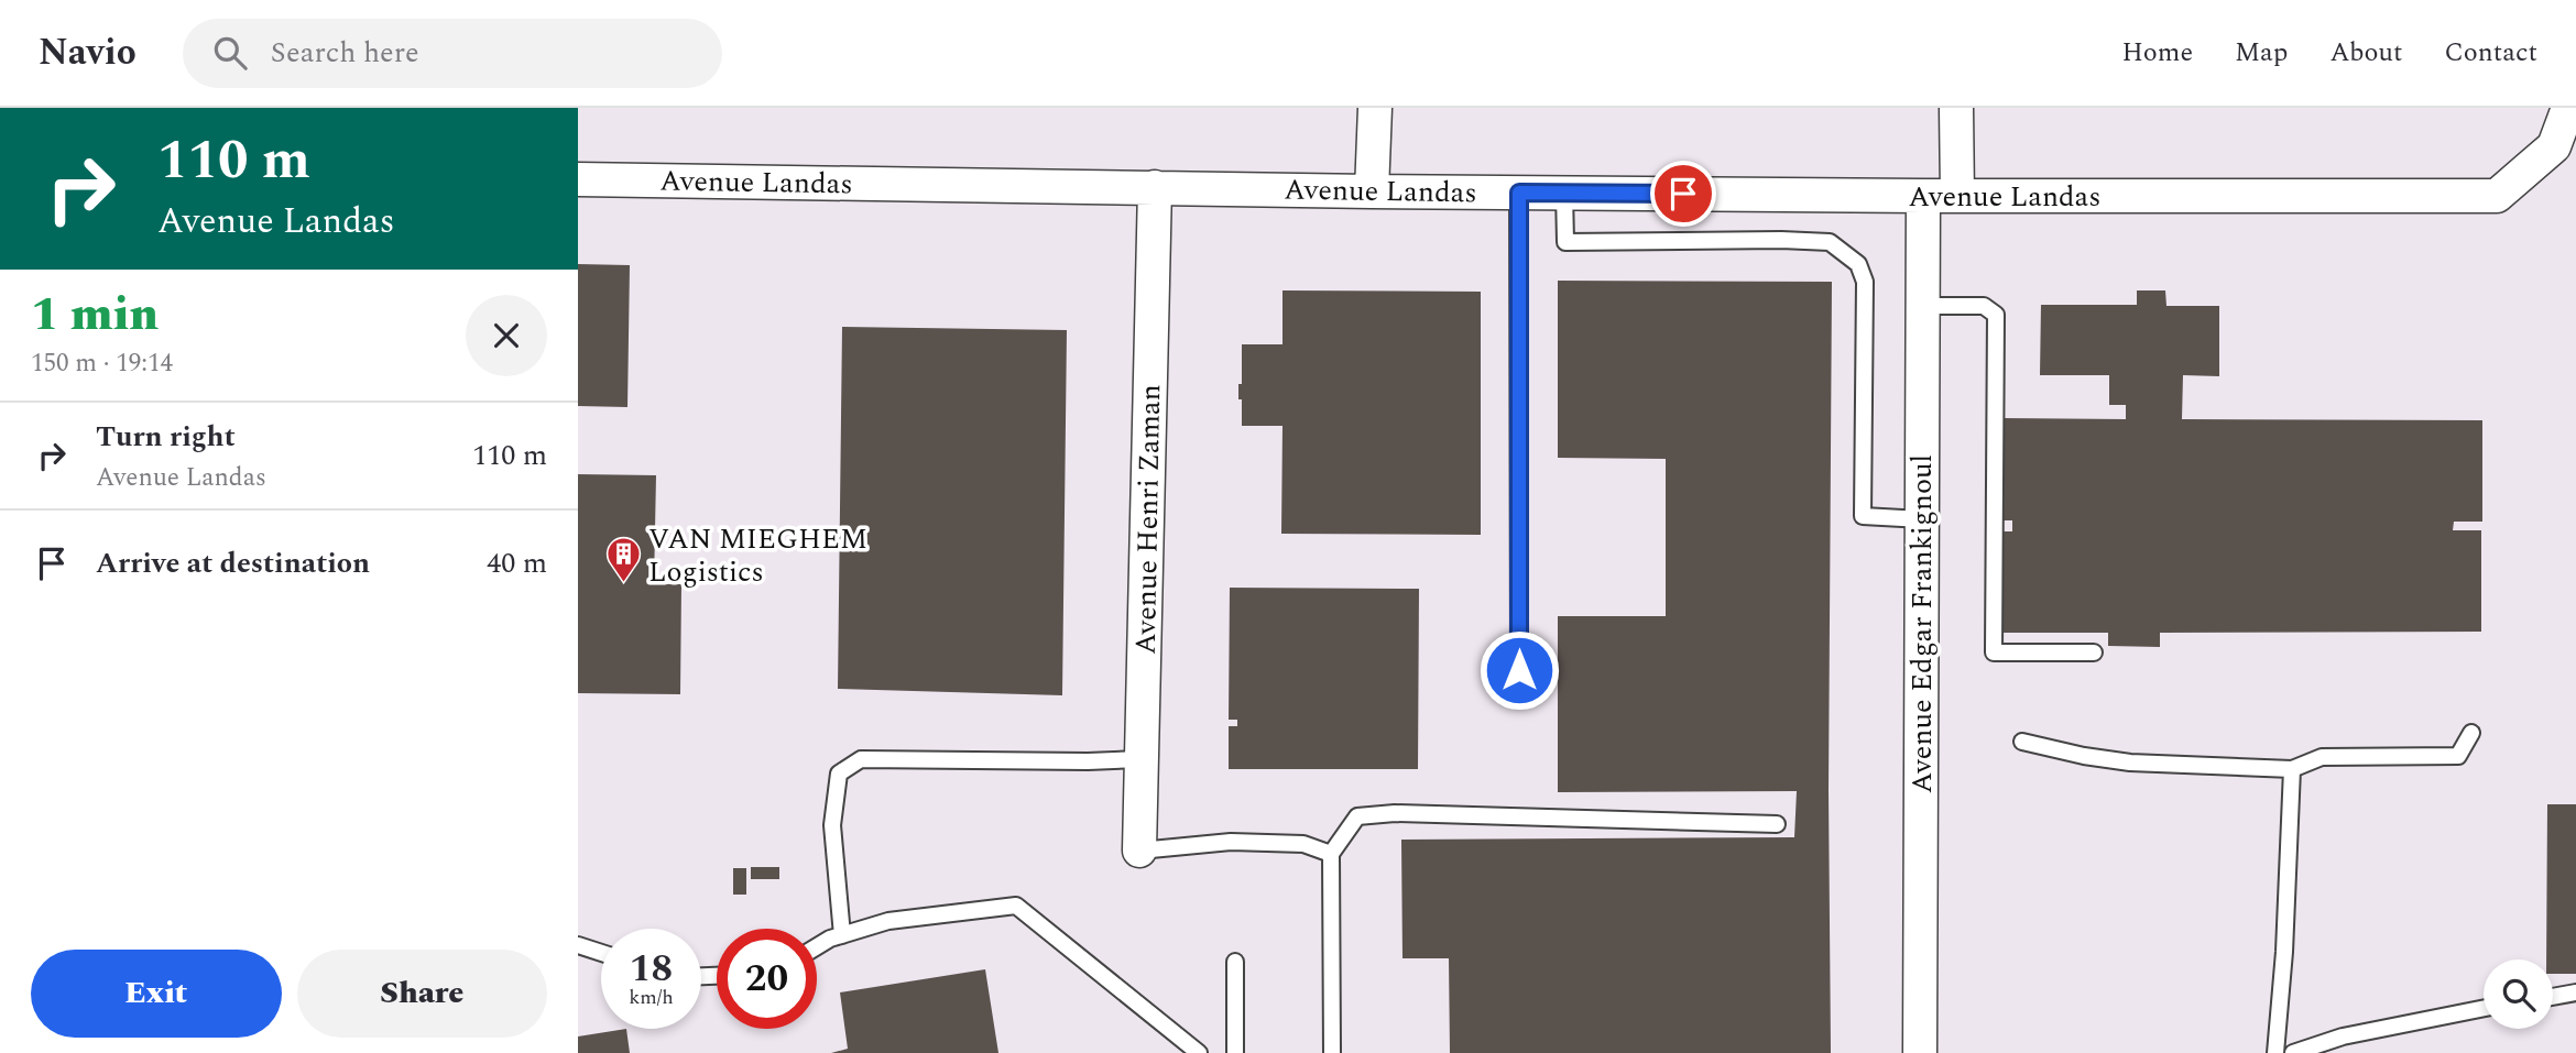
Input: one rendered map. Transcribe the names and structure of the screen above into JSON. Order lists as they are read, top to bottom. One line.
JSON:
{"streets":{"street":["Avenue Landas","Avenue Henri Zaman","Avenue Edgar Frankignoul"]},"crossings":[["Avenue Landas","Avenue Henri Zaman"],["Avenue Landas","Avenue Edgar Frankignoul"]],"places":{"building":["VAN MIEGHEM Logistics"]},"page":{"header":"Navio","search":"Search here","nav":["Home","Map","About","Contact"],"turn":["110 m","Avenue Landas"],"heading":["1 min","150 m · 19:14"],"list":[{"name":"Turn right","note":"Avenue Landas","value":"110 m"},{"name":"Arrive at destination","value":"40 m"}],"speed":"18 km/h","limit":"20","buttons":["Exit","Share"]}}
